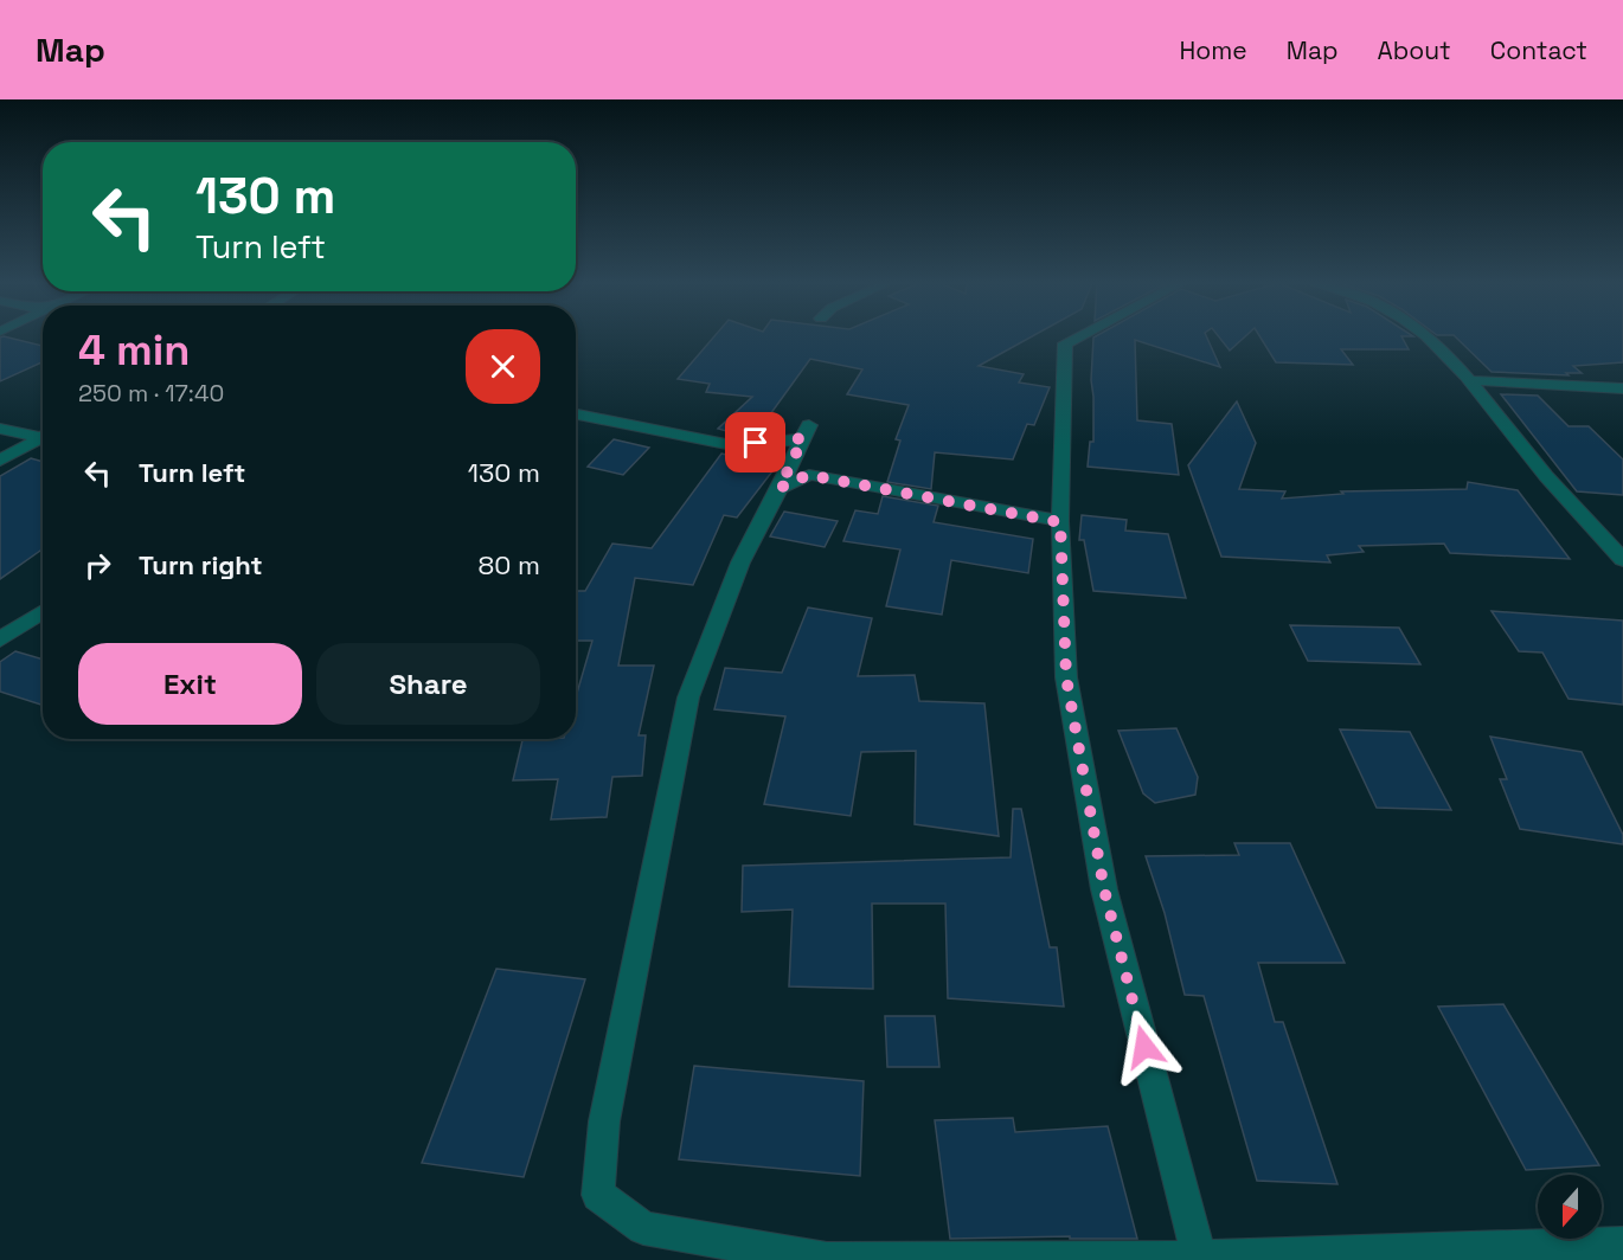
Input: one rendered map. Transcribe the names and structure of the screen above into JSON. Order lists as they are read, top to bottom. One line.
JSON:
{"north":"bottom","page":{"header":"Map","nav":["Home","Map","About","Contact"],"turn":["130 m","Turn left"],"heading":["4 min","250 m · 17:40"],"list":[{"name":"Turn left","value":"130 m"},{"name":"Turn right","value":"80 m"}],"buttons":["Exit","Share"]}}
